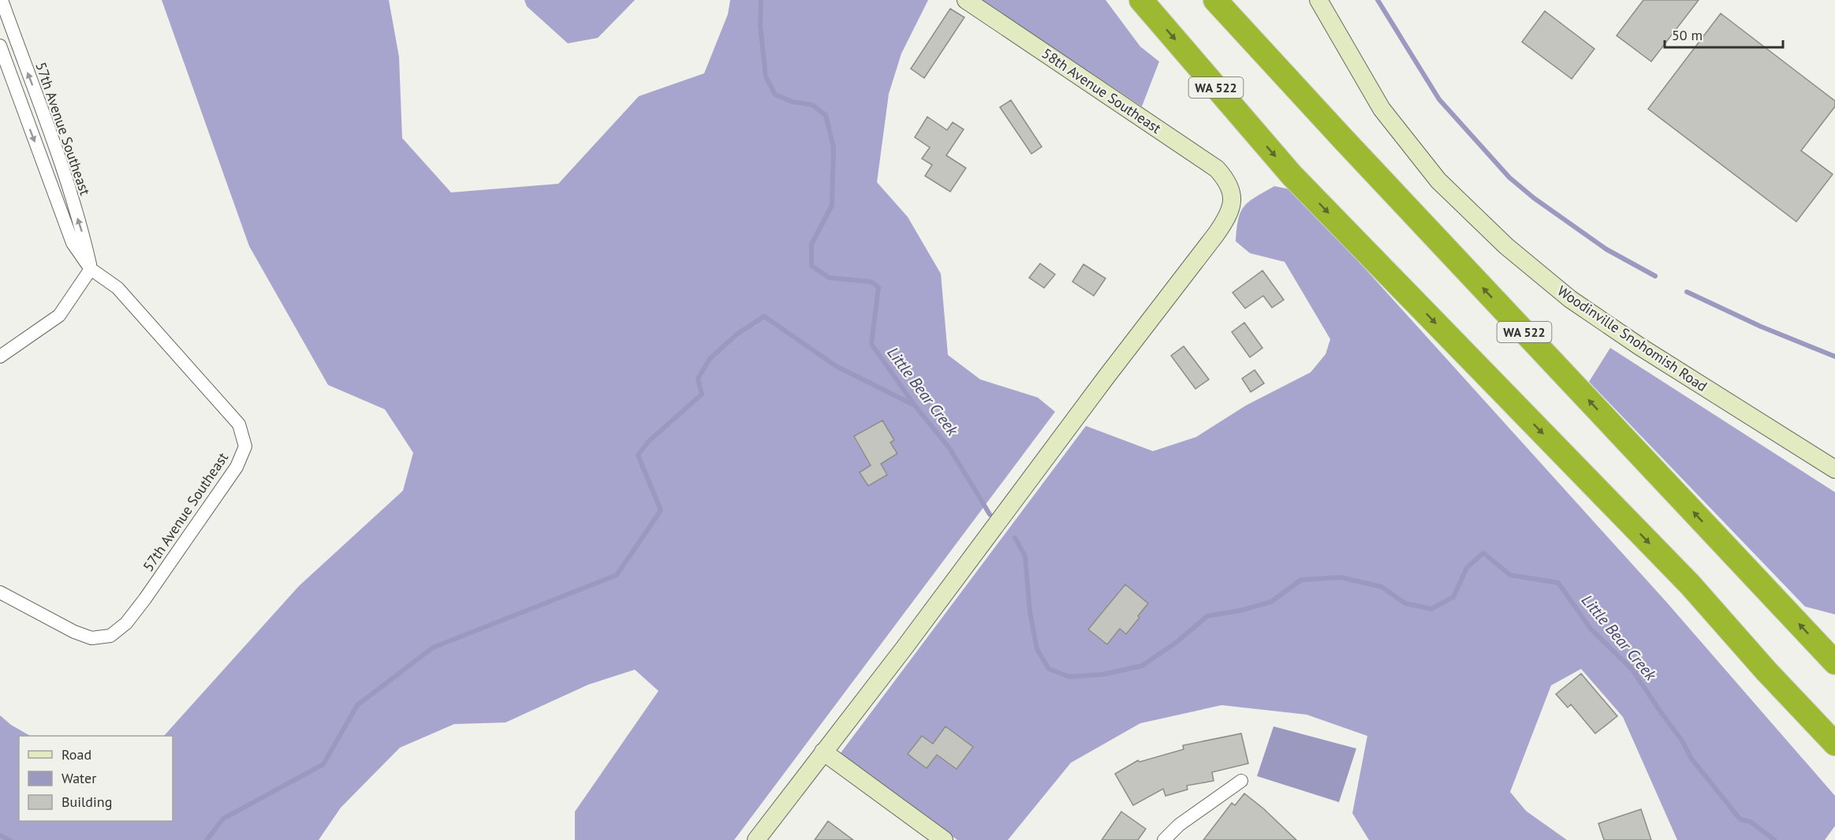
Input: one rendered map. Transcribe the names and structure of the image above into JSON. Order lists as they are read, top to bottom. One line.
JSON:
{"streets":{"highway":["WA 522"],"street":["58th Avenue Southeast","57th Avenue Southeast","Woodinville Snohomish Road"]},"water":["Little Bear Creek"],"legend":["Road","Water","Building"],"scale_bar":"50 m"}
